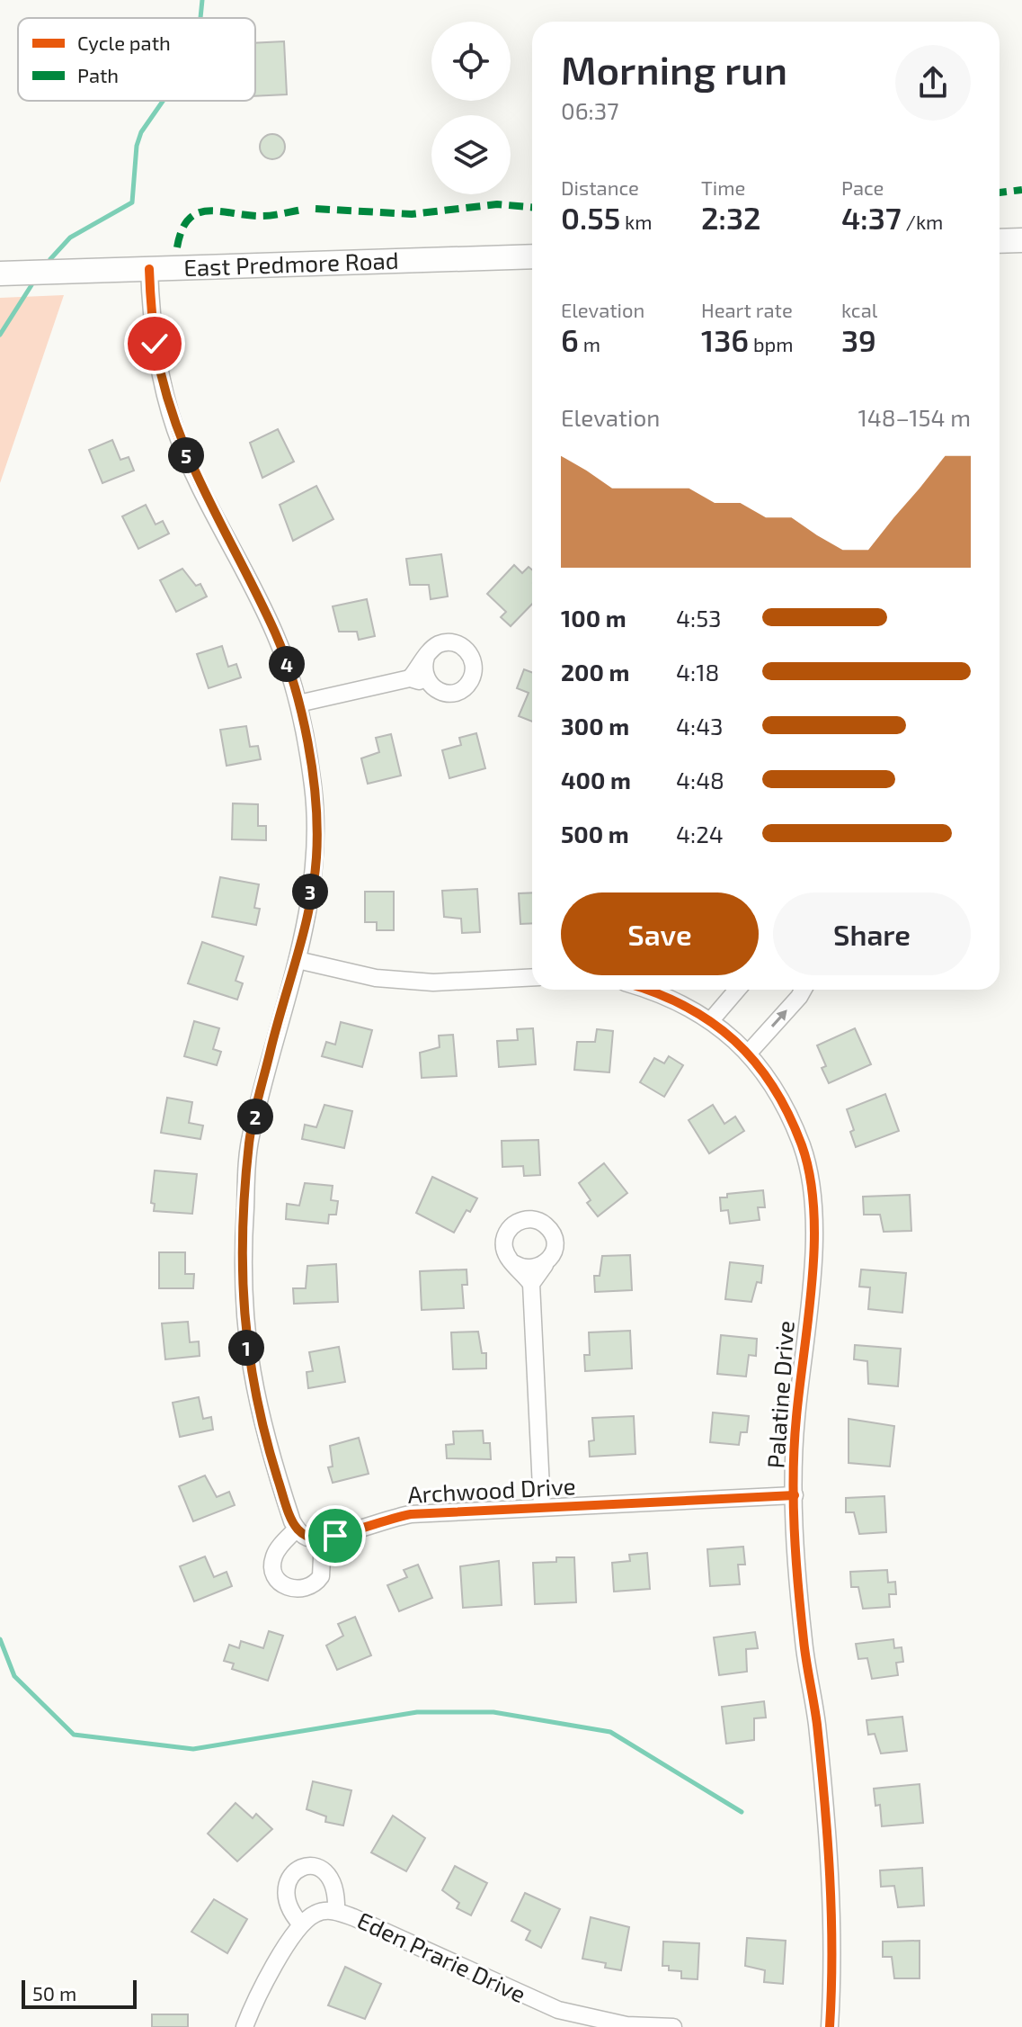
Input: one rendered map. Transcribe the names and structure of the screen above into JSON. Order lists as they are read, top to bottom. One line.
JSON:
{"streets":{"street":["East Predmore Road","Palatine Drive","Archwood Drive","Eden Prarie Drive"]},"crossings":[["Palatine Drive","Archwood Drive"]],"legend":["Cycle path","Path"],"scale_bar":"50 m","page":{"heading":["Morning run","06:37"],"stats":[["Distance","0.55 km"],["Time","2:32"],["Pace","4:37 /km"],["Elevation","6 m"],["Heart rate","136 bpm"],["kcal","39"]],"chart":["Elevation","148–154 m"],"pins":["5","4","3","2","1"],"list":[{"name":"100 m","note":"4:53"},{"name":"200 m","note":"4:18"},{"name":"300 m","note":"4:43"},{"name":"400 m","note":"4:48"},{"name":"500 m","note":"4:24"}],"buttons":["Save","Share"],"scale":"50 m"}}
